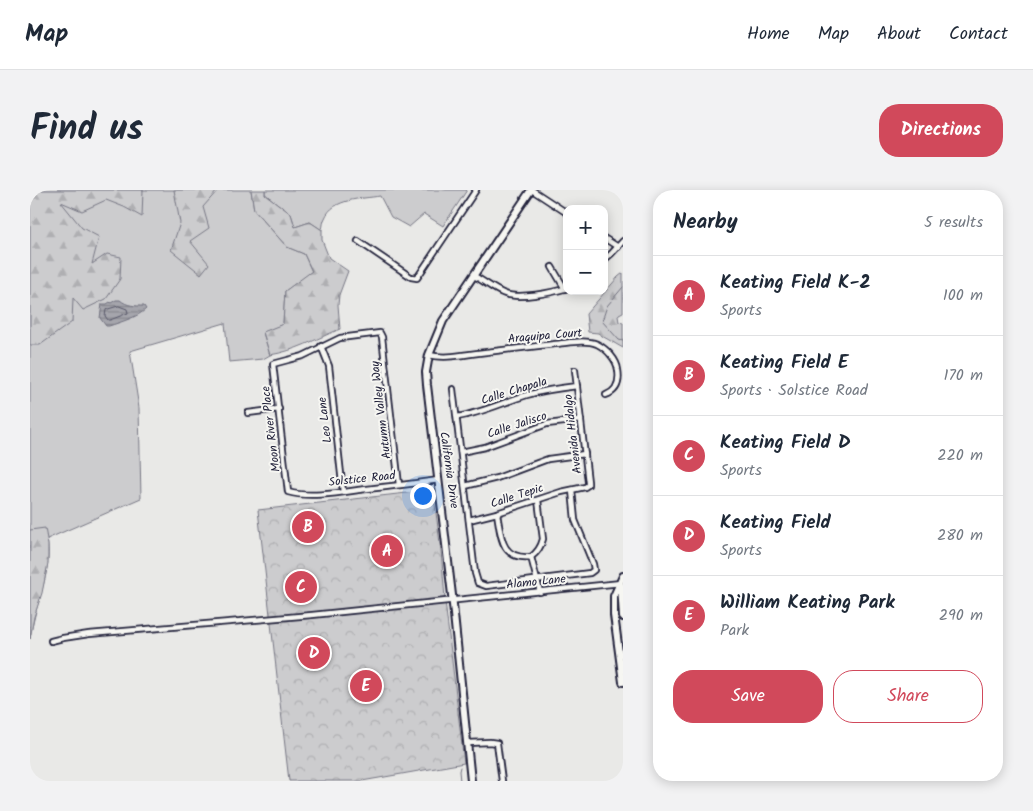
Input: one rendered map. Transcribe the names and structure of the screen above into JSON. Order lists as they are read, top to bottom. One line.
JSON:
{"streets":{"street":["Araquipa Court","Calle Chapala","Autumn Valley Way","Leo Lane","Calle Jalisco","Moon River Place","Avenida Hidalgo","California Drive","Solstice Road","Calle Tepic","Alamo Lane"]},"crossings":[["Araquipa Court","California Drive"],["Calle Chapala","Avenida Hidalgo"],["Autumn Valley Way","Leo Lane"],["Autumn Valley Way","Moon River Place"],["Autumn Valley Way","Solstice Road"],["Leo Lane","Moon River Place"],["Leo Lane","Solstice Road"],["Calle Jalisco","Avenida Hidalgo"],["Moon River Place","Solstice Road"],["Avenida Hidalgo","Calle Tepic"],["California Drive","Solstice Road"],["California Drive","Alamo Lane"]],"page":{"header":"Map","nav":["Home","Map","About","Contact"],"title":"Find us","buttons":["Directions",["Save","Share"]],"heading":["Nearby","5 results"],"map_buttons":["+","−"],"list":[{"mark":"A","name":"Keating Field K-2","note":"Sports","value":"100 m"},{"mark":"B","name":"Keating Field E","note":"Sports · Solstice Road","value":"170 m"},{"mark":"C","name":"Keating Field D","note":"Sports","value":"220 m"},{"mark":"D","name":"Keating Field","note":"Sports","value":"280 m"},{"mark":"E","name":"William Keating Park","note":"Park","value":"290 m"}],"pins":["B","A","C","D","E"]}}
